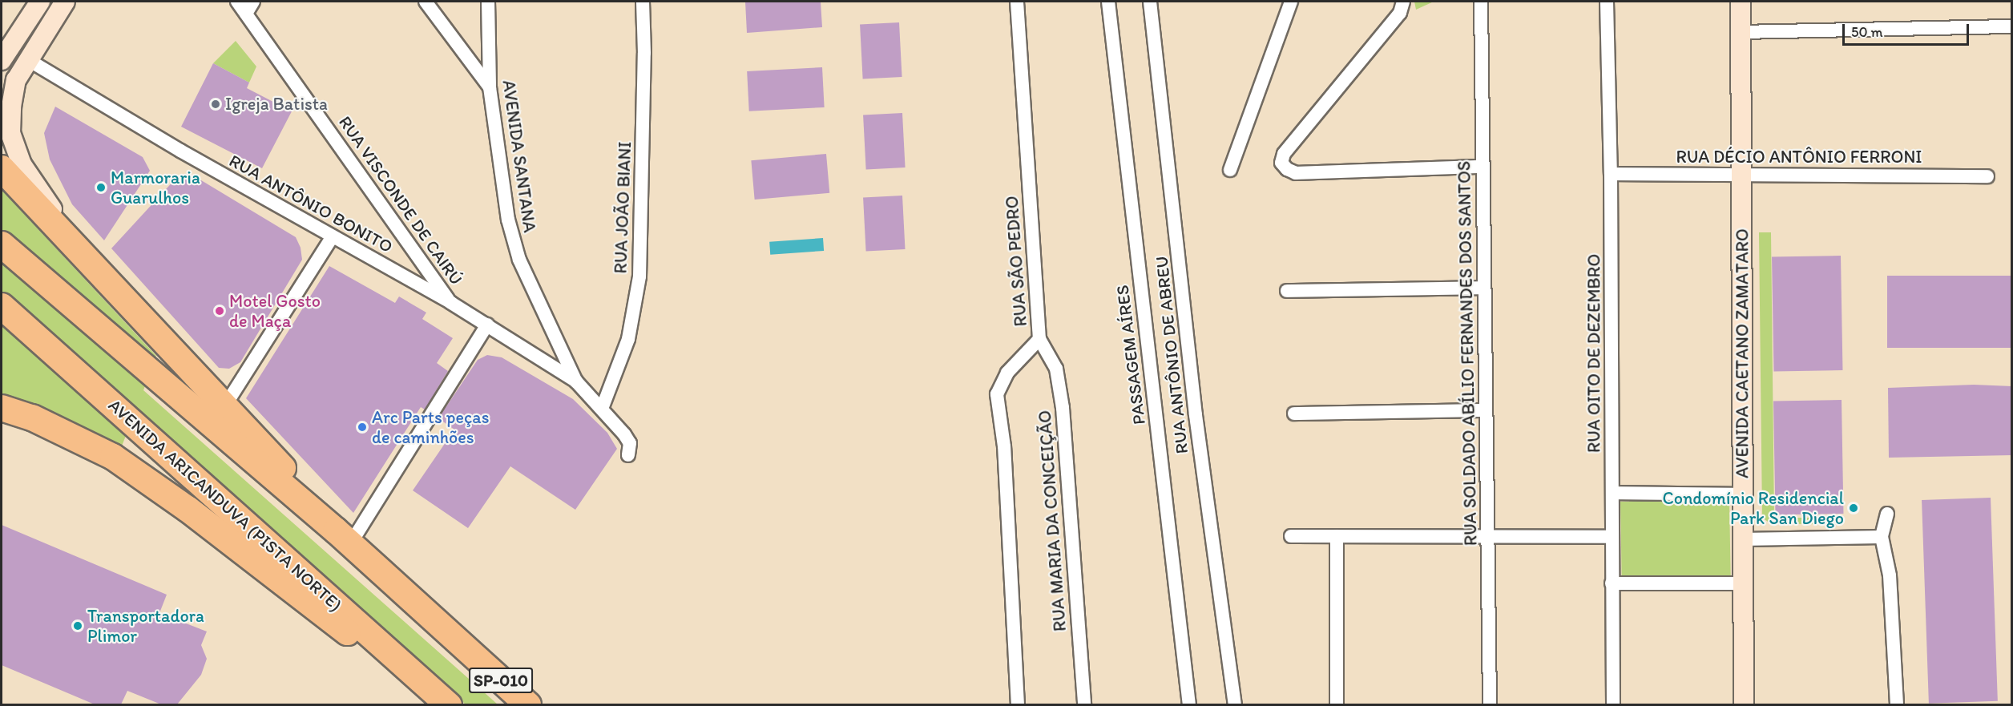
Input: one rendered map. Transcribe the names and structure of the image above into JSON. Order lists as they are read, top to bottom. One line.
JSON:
{"streets":{"highway":["AVENIDA ARICANDUVA (PISTA NORTE)","SP-010"],"main road":["AVENIDA CAETANO ZAMATARO"],"street":["AVENIDA SANTANA","RUA DÉCIO ANTÔNIO FERRONI","RUA VISCONDE DE CAIRÚ","RUA ANTÔNIO BONITO","RUA JOÃO BIANI","RUA SÃO PEDRO","RUA SOLDADO ABÍLIO FERNANDES DOS SANTOS","RUA OITO DE DEZEMBRO","PASSAGEM AÍRES","RUA ANTÔNIO DE ABREU","RUA MARIA DA CONCEIÇÃO"]},"crossings":[["AVENIDA SANTANA","RUA ANTÔNIO BONITO"],["AVENIDA SANTANA","RUA JOÃO BIANI"],["RUA DÉCIO ANTÔNIO FERRONI","RUA OITO DE DEZEMBRO"],["RUA DÉCIO ANTÔNIO FERRONI","AVENIDA CAETANO ZAMATARO"],["RUA VISCONDE DE CAIRÚ","RUA ANTÔNIO BONITO"],["RUA SÃO PEDRO","RUA MARIA DA CONCEIÇÃO"]],"places":["Igreja Batista","Marmoraria Guarulhos","Motel Gosto de Maça","Arc Parts peças de caminhões","Condomínio Residencial Park San Diego","Transportadora Plimor"],"scale_bar":"50 m"}
